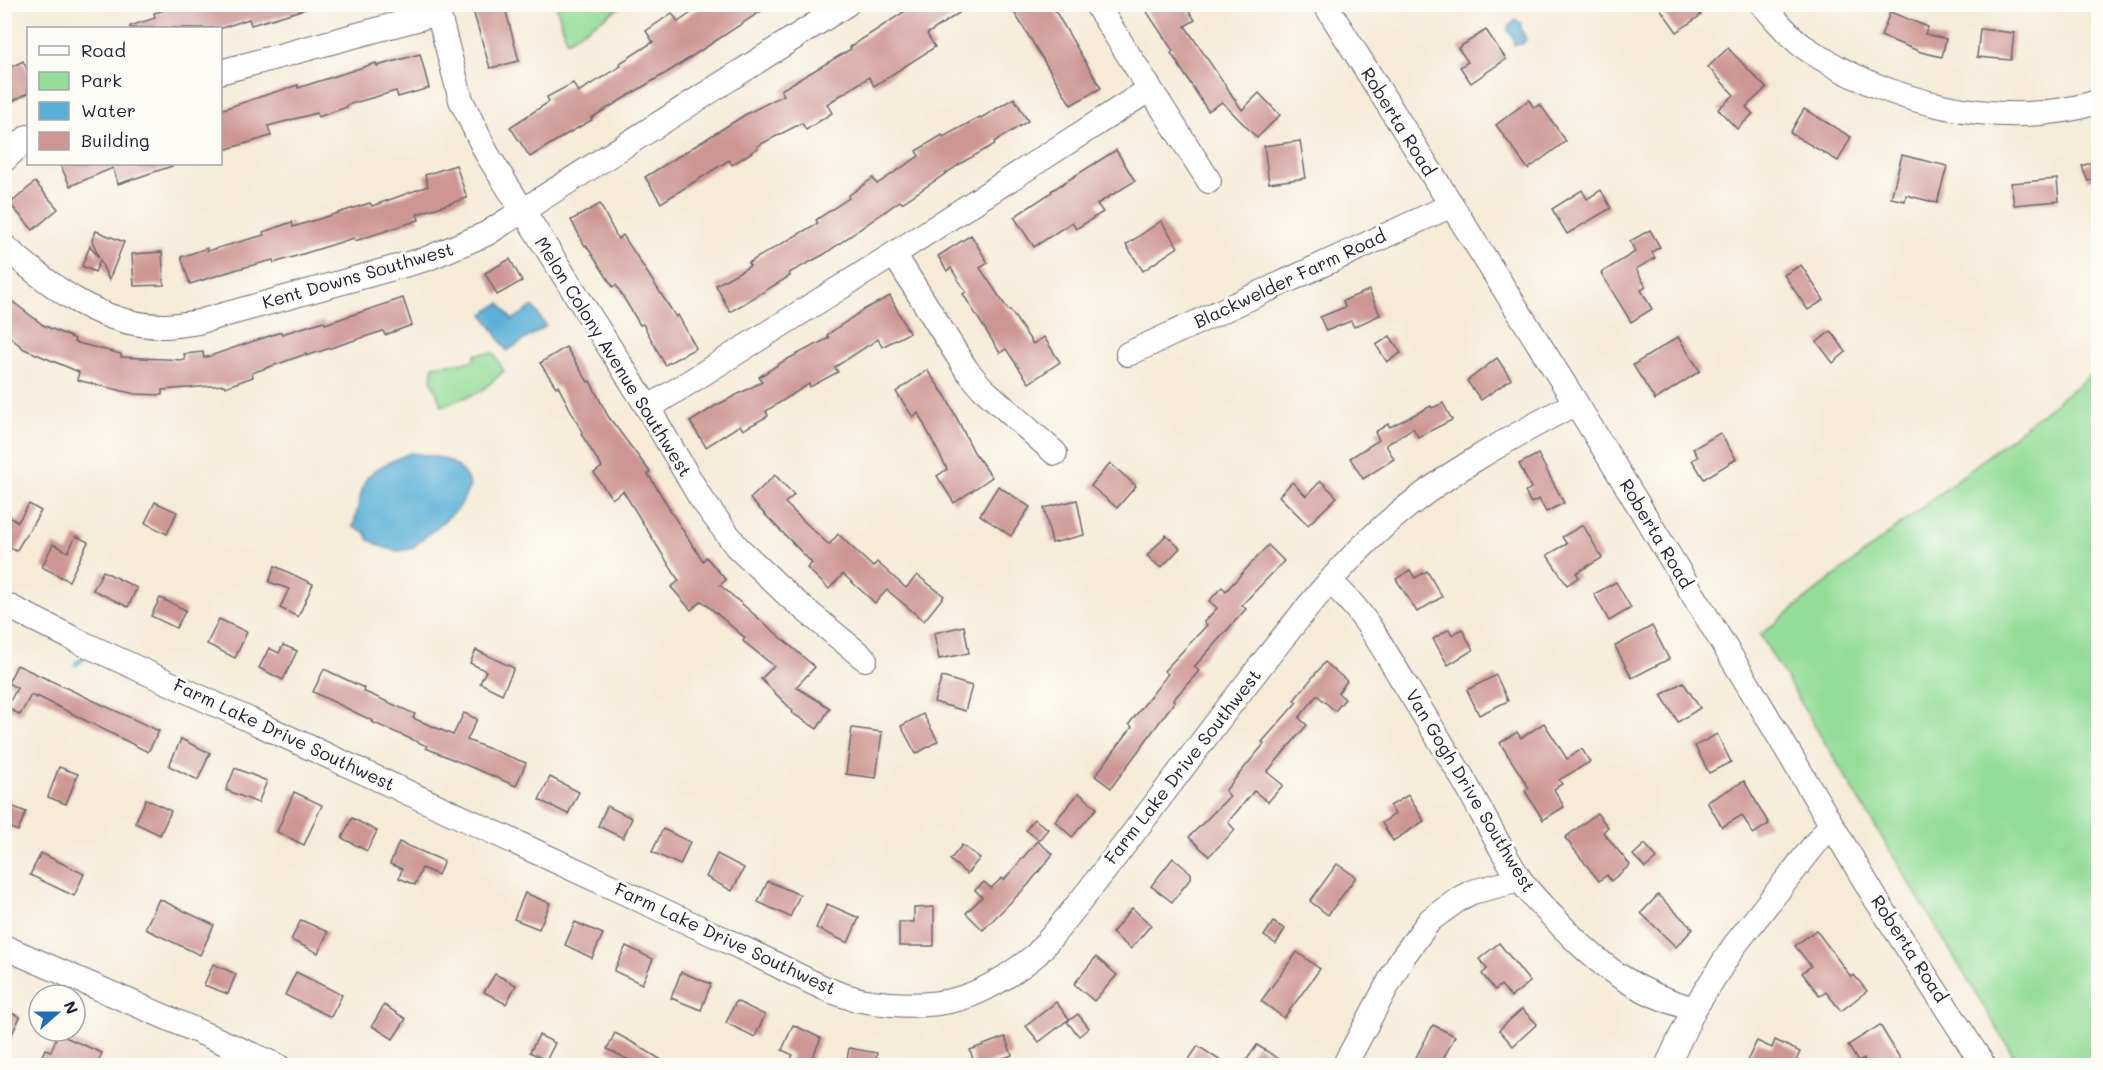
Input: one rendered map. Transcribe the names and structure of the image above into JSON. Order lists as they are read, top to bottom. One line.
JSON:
{"streets":{"street":["Roberta Road","Kent Downs Southwest","Blackwelder Farm Road","Melon Colony Avenue Southwest","Farm Lake Drive Southwest","Van Gogh Drive Southwest"]},"crossings":[["Roberta Road","Blackwelder Farm Road"],["Roberta Road","Farm Lake Drive Southwest"],["Kent Downs Southwest","Melon Colony Avenue Southwest"],["Farm Lake Drive Southwest","Van Gogh Drive Southwest"]],"legend":["Road","Park","Water","Building"],"north":"right"}
